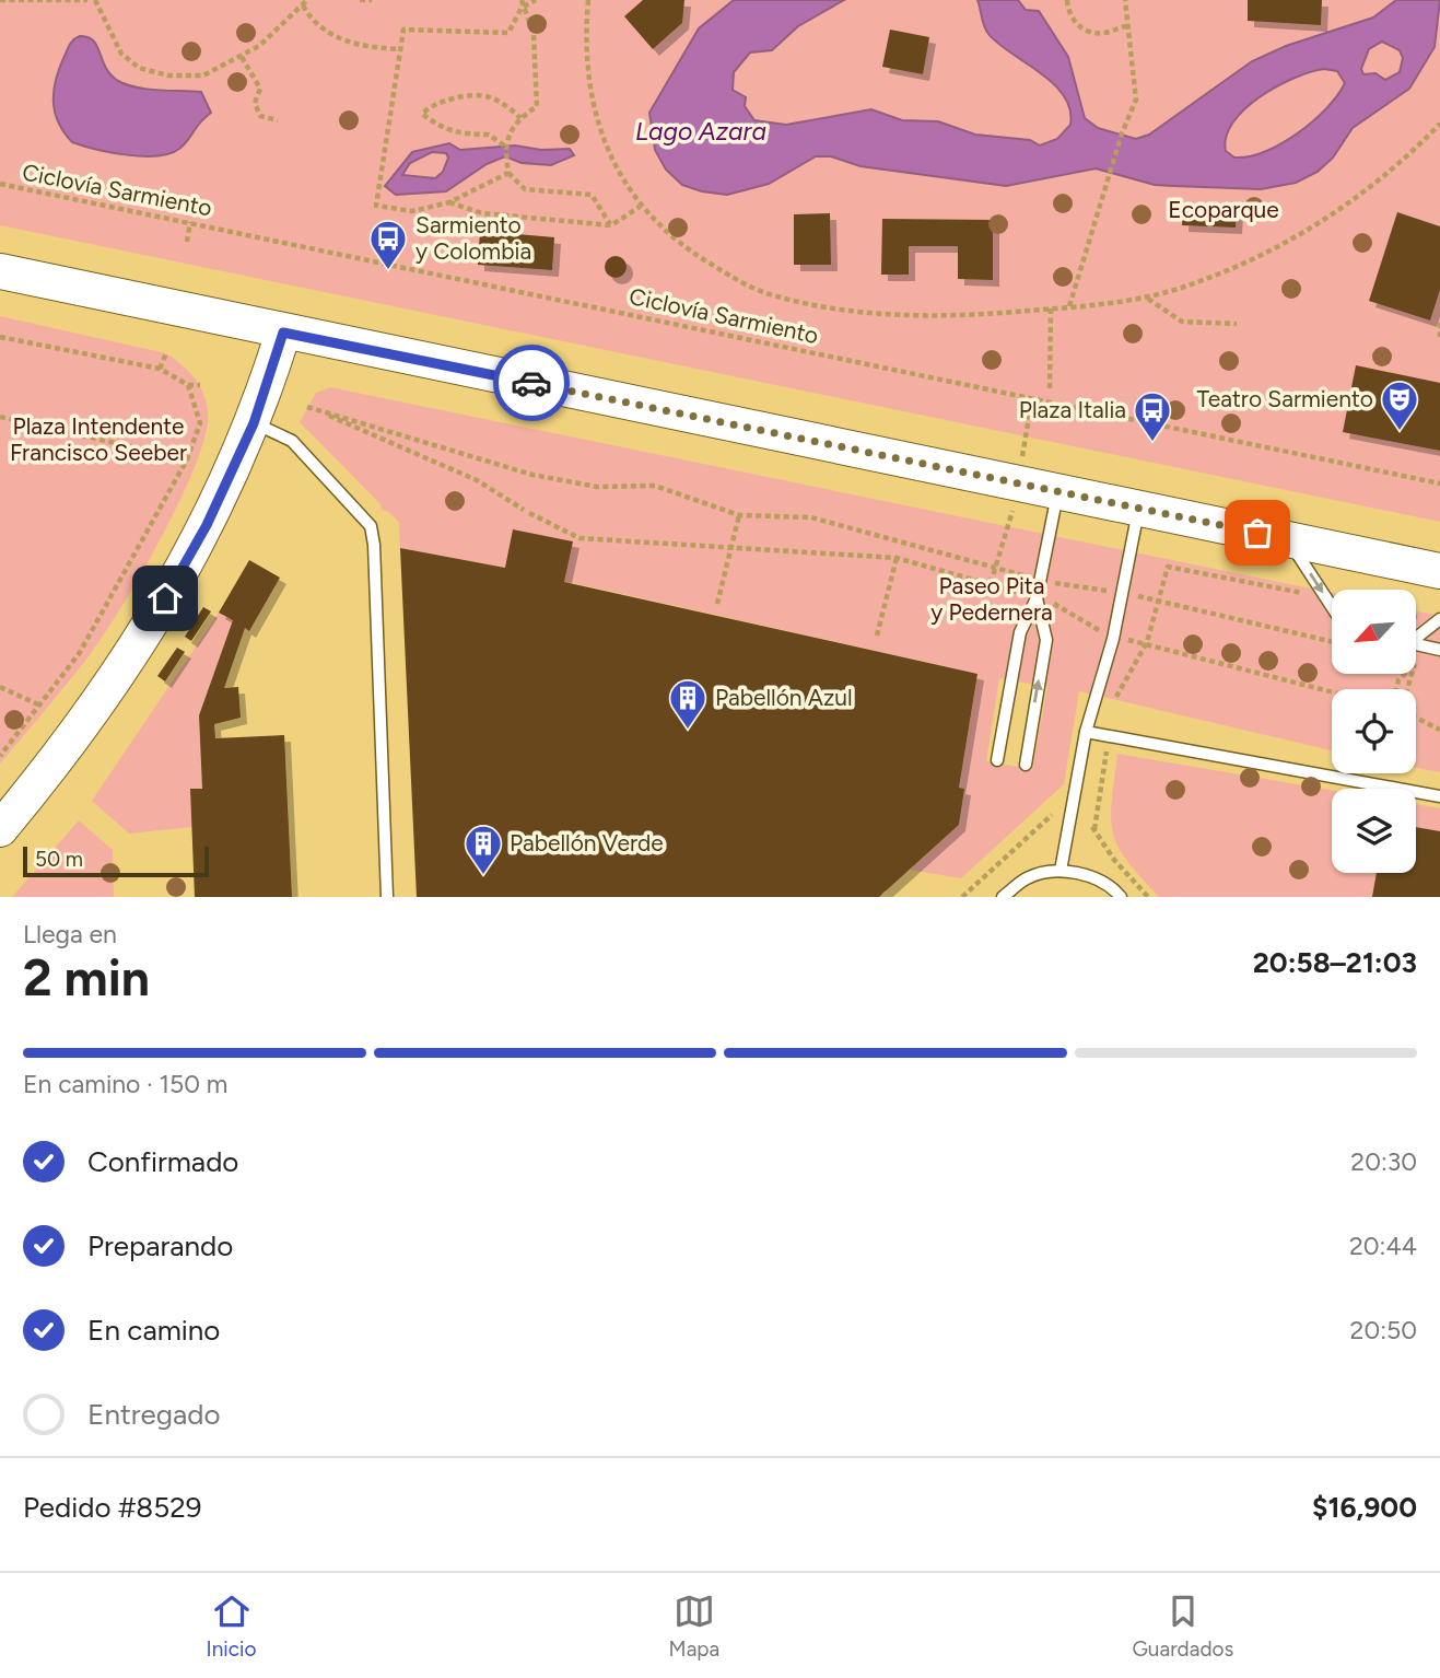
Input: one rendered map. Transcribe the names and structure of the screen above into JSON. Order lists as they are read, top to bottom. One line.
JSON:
{"streets":{"path":["Ciclovía Sarmiento"]},"water":["Lago Azara"],"parks":["Ecoparque","Plaza Intendente Francisco Seeber","Paseo Pita y Pedernera"],"places":{"bus stop":["Sarmiento y Colombia","Plaza Italia"],"theatre":["Teatro Sarmiento"],"building":["Pabellón Azul","Pabellón Verde"]},"scale_bar":"50 m","north":"bottom left","page":{"scale":"50 m","heading":["2 min","Llega en","20:58–21:03"],"panel":["Pedido #8529","$16,900"],"bar":"En camino · 150 m","list":[["Confirmado","20:30"],["Preparando","20:44"],["En camino","20:50"],"Entregado"],"tabs":["Inicio","Mapa","Guardados"]}}
